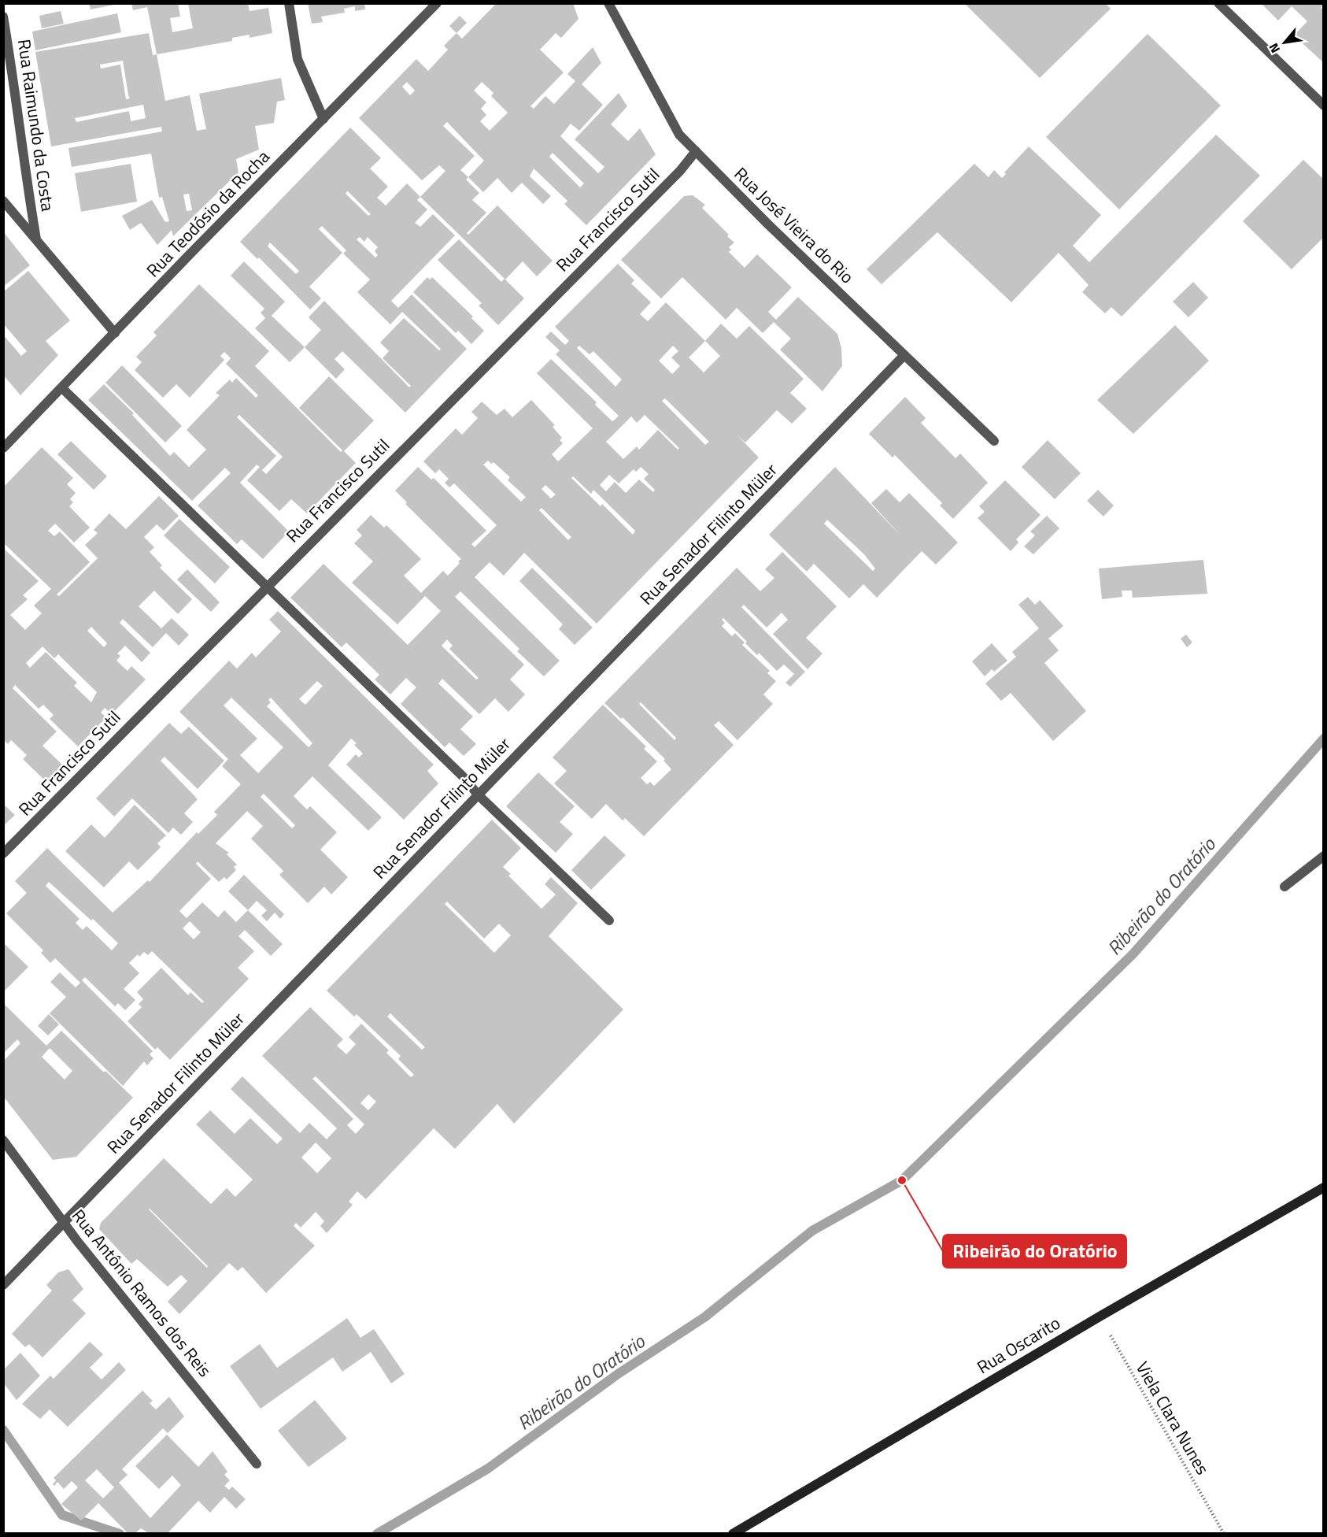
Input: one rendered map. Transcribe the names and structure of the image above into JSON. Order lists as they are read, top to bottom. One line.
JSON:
{"streets":{"main road":["Rua Oscarito"],"street":["Rua Raimundo da Costa","Rua Teodósio da Rocha","Rua Francisco Sutil","Rua José Vieira do Rio","Rua Senador Filinto Müler","Rua Antônio Ramos dos Reis"],"path":["Viela Clara Nunes"]},"crossings":[["Rua Francisco Sutil","Rua José Vieira do Rio"],["Rua José Vieira do Rio","Rua Senador Filinto Müler"],["Rua Senador Filinto Müler","Rua Antônio Ramos dos Reis"],["Rua Oscarito","Viela Clara Nunes"]],"water":["Ribeirão do Oratório"],"places":["Ribeirão do Oratório"],"north":"bottom left"}
